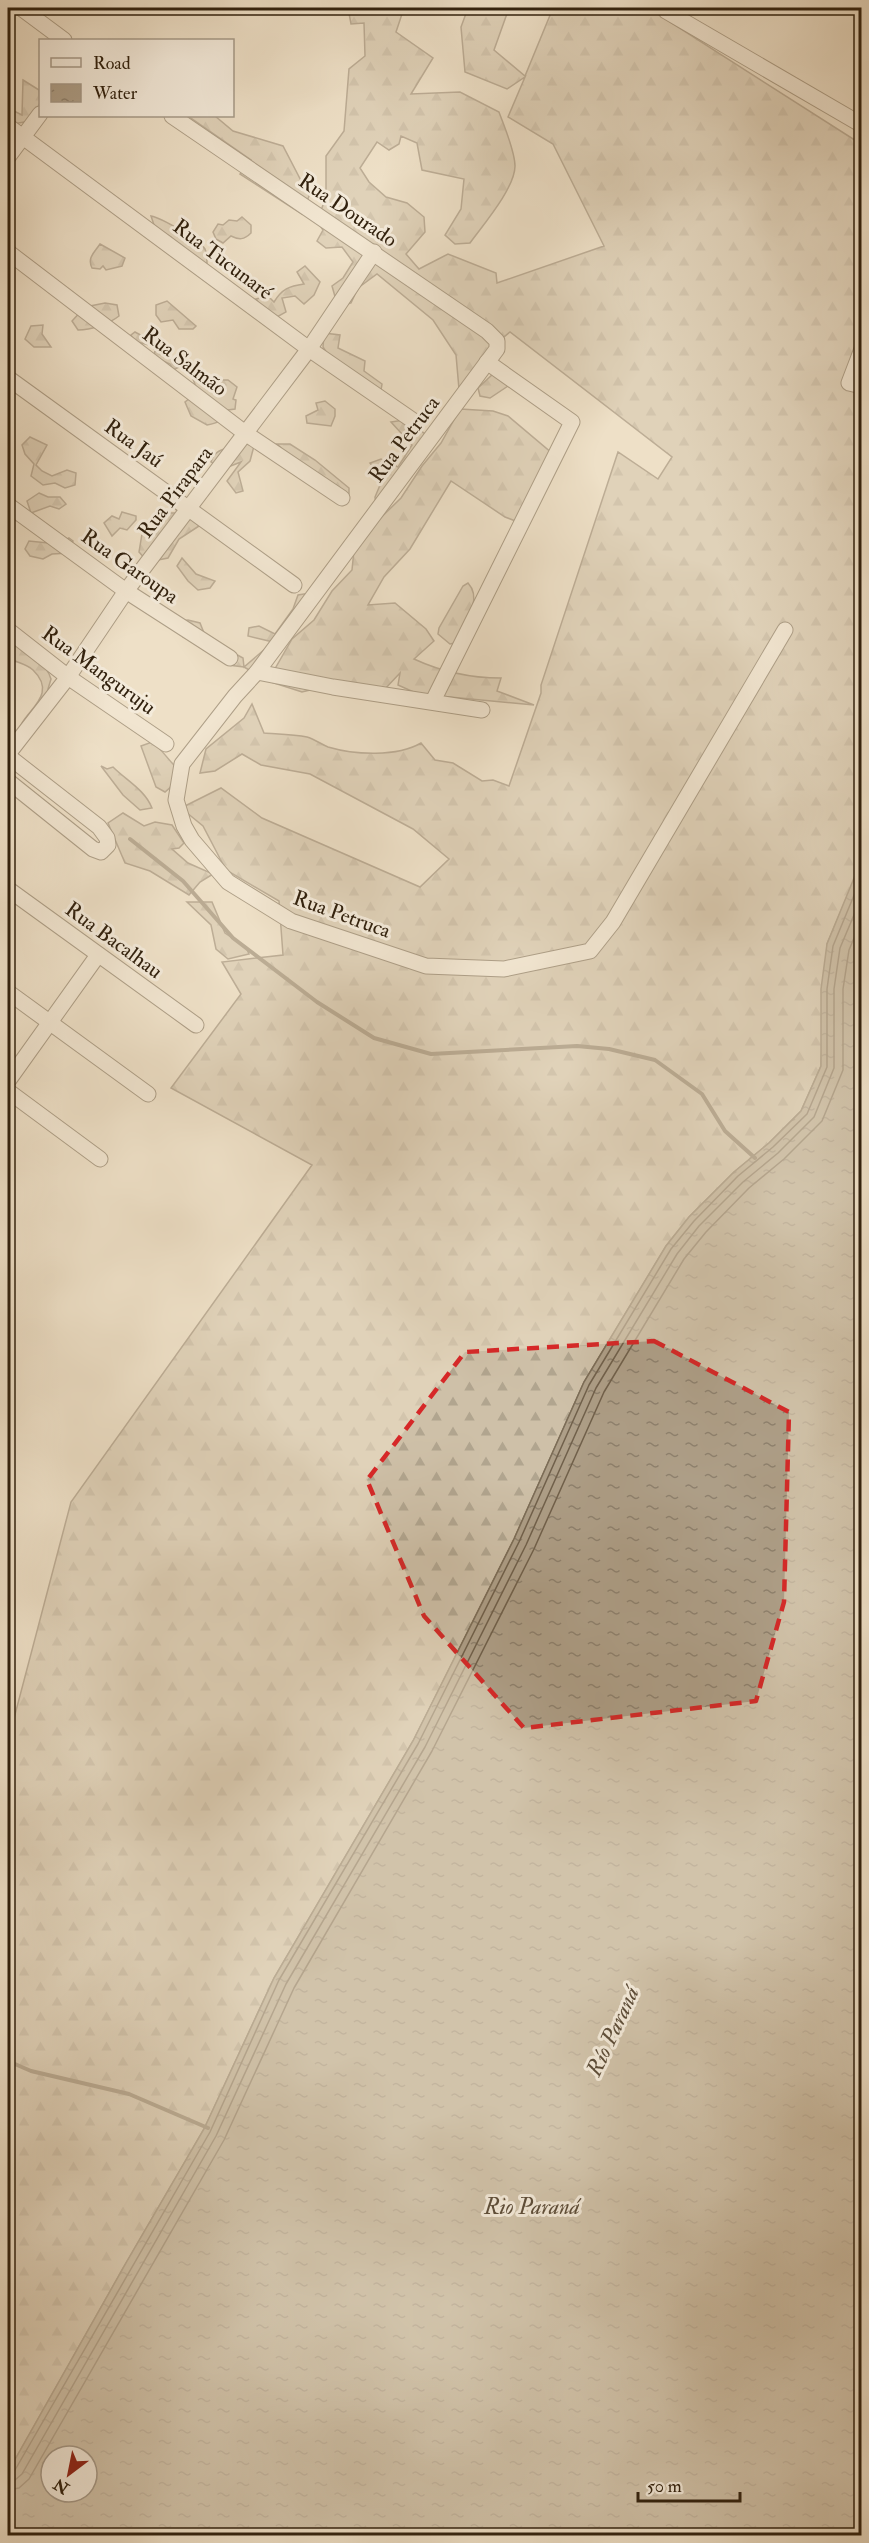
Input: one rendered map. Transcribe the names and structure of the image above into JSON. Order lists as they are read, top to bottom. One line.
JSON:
{"streets":{"street":["Rua Dourado","Rua Tucunaré","Rua Salmão","Rua Petruca","Rua Jaú","Rua Pirapara","Rua Garoupa","Rua Manguruju","Rua Bacalhau"]},"crossings":[["Rua Dourado","Rua Petruca"],["Rua Dourado","Rua Pirapara"],["Rua Tucunaré","Rua Pirapara"],["Rua Salmão","Rua Pirapara"],["Rua Jaú","Rua Pirapara"],["Rua Pirapara","Rua Garoupa"],["Rua Pirapara","Rua Manguruju"]],"water":["Río Paraná","Rio Paraná"],"legend":["Road","Water"],"scale_bar":"50 m","north":"bottom left"}
